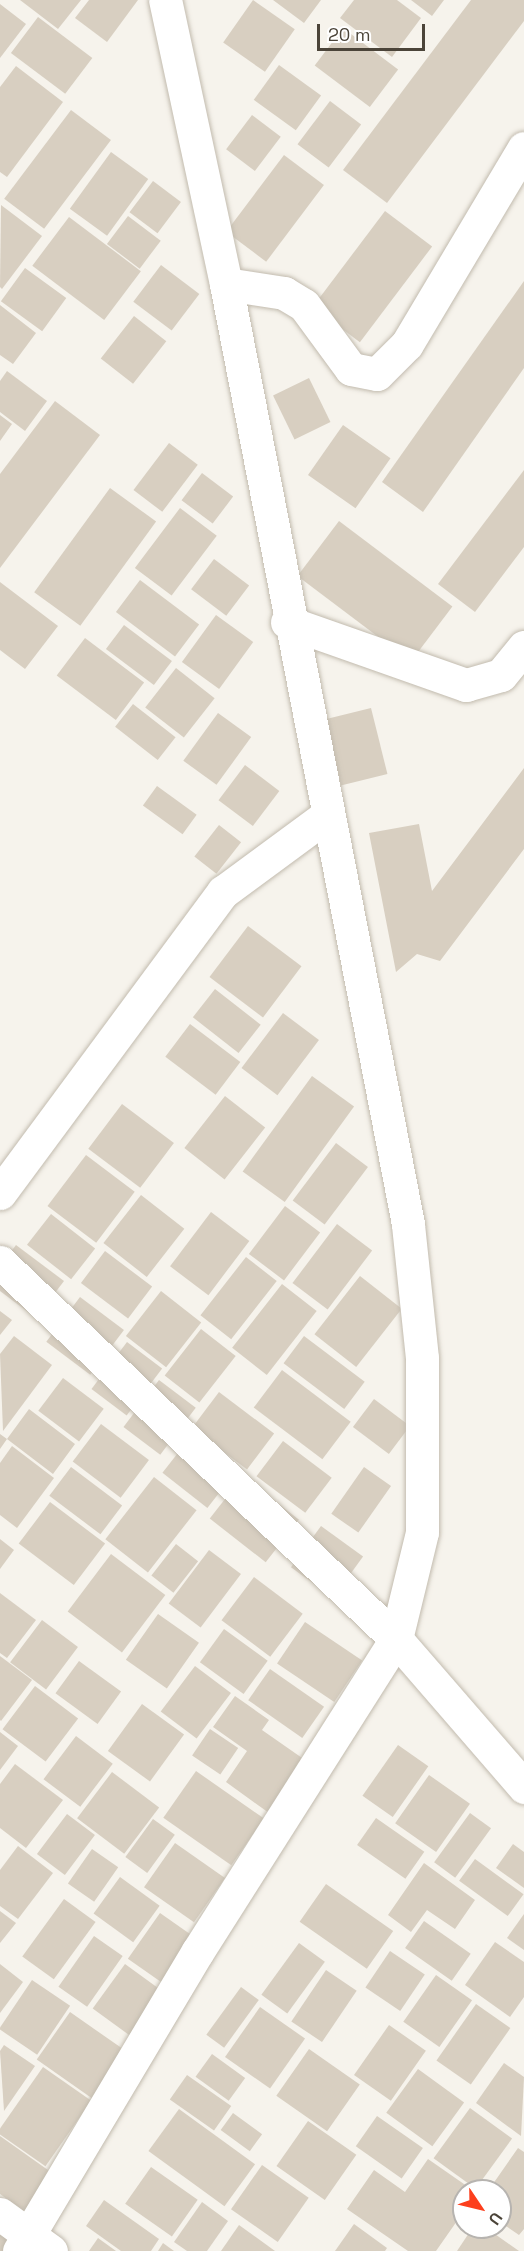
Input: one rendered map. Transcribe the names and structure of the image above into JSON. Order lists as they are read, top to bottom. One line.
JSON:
{"scale_bar":"20 m","north":"bottom right"}
